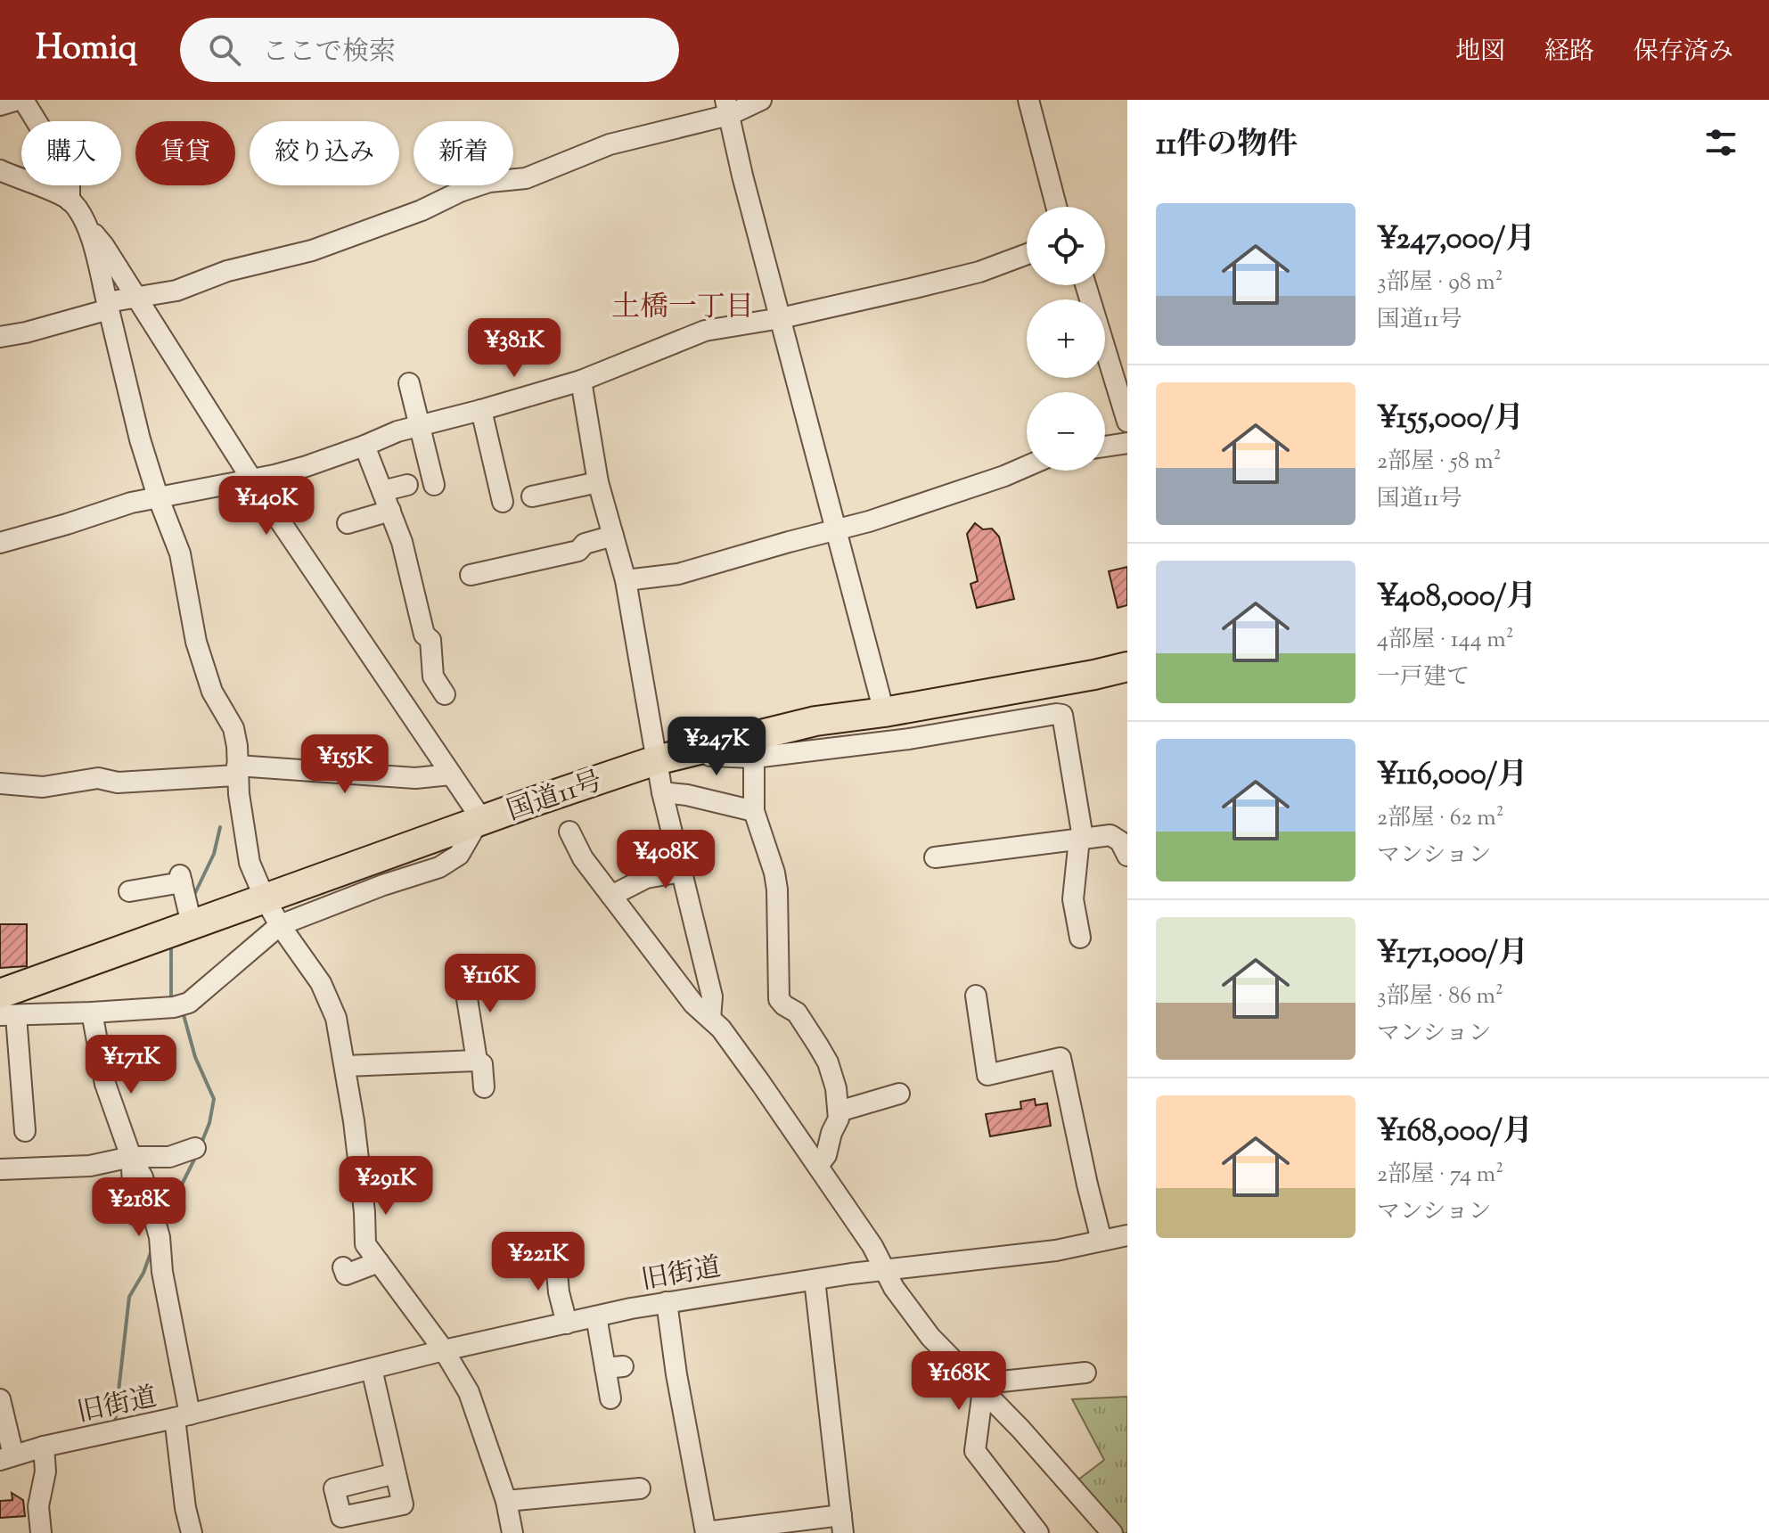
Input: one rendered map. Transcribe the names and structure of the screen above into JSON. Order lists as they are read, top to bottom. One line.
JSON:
{"streets":{"highway":["国道11号"],"street":["旧街道"]},"districts":["土橋一丁目"],"page":{"header":"Homiq","search":"ここで検索","nav":["地図","経路","保存済み"],"heading":"11件の物件","chip":["購入","賃貸","絞り込み","新着"],"list":[{"name":"¥247,000/月","note":"3部屋 · 98 m² · 国道11号"},{"name":"¥155,000/月","note":"2部屋 · 58 m² · 国道11号"},{"name":"¥408,000/月","note":"4部屋 · 144 m² · 一戸建て"},{"name":"¥116,000/月","note":"2部屋 · 62 m² · マンション"},{"name":"¥171,000/月","note":"3部屋 · 86 m² · マンション"},{"name":"¥168,000/月","note":"2部屋 · 74 m² · マンション"}],"map_buttons":["+","−"],"price":["¥381K","¥140K","¥247K","¥155K","¥408K","¥116K","¥171K","¥291K","¥218K","¥221K","¥168K"]}}
